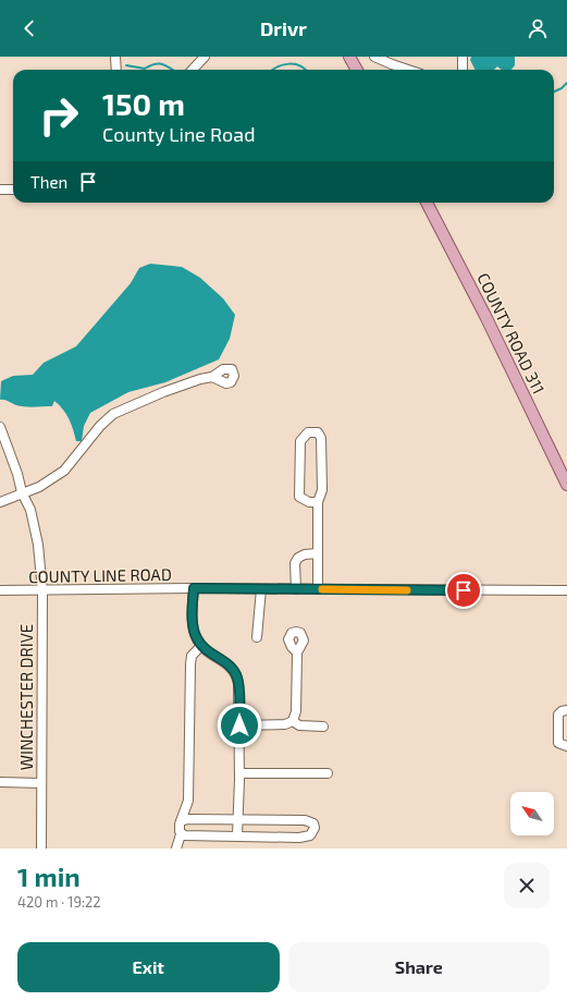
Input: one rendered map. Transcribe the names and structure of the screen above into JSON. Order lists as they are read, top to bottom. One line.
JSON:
{"streets":{"main road":["COUNTY ROAD 311"],"street":["COUNTY LINE ROAD","WINCHESTER DRIVE"]},"crossings":[["COUNTY LINE ROAD","WINCHESTER DRIVE"]],"north":"top left","page":{"header":"Drivr","turn":["150 m","County Line Road"],"then":"Then","heading":["1 min","420 m · 19:22"],"buttons":["Exit","Share"]}}
